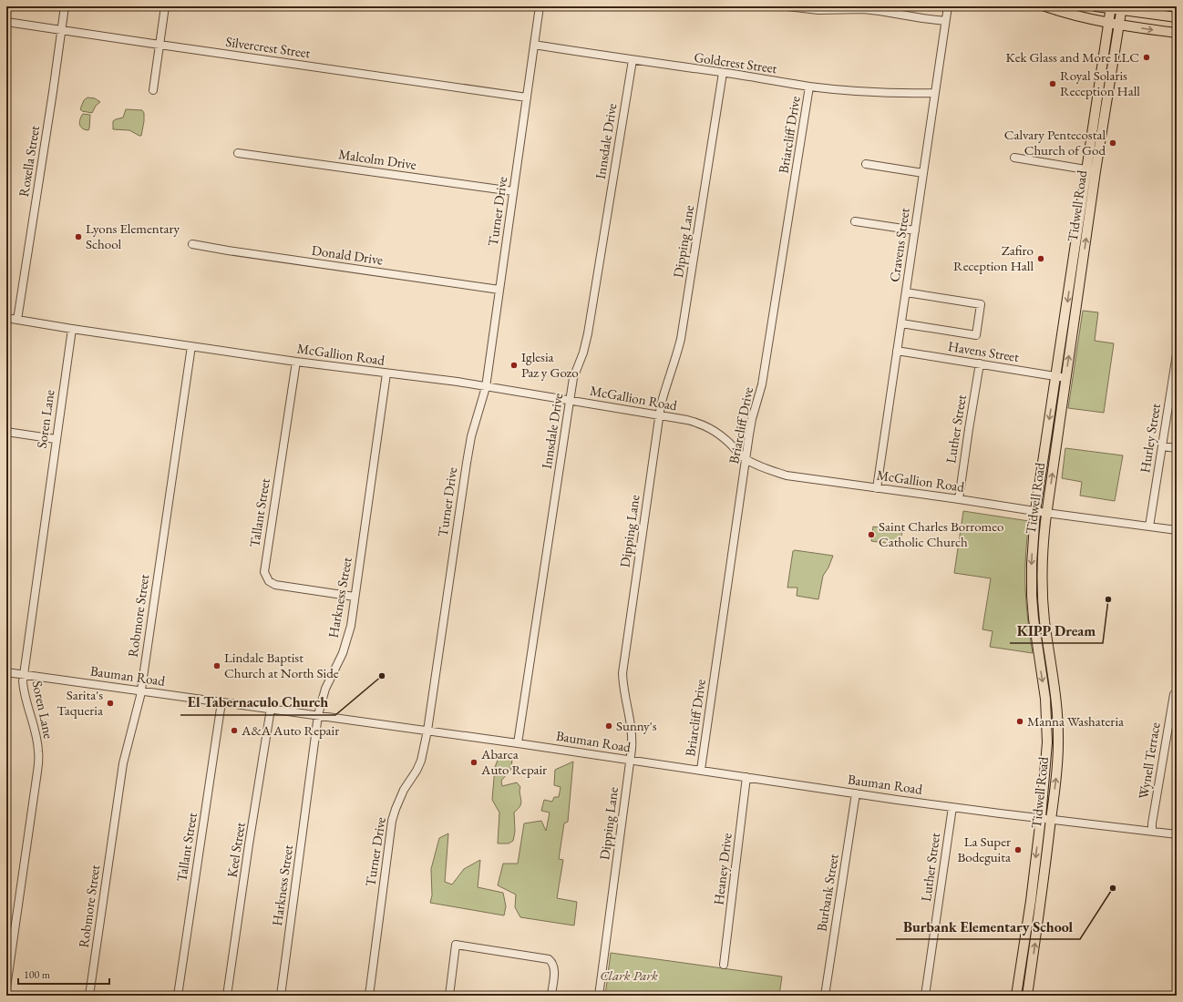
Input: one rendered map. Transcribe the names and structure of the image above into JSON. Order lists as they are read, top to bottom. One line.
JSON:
{"streets":{"main road":["Tidwell Road"],"street":["Silvercrest Street","Goldcrest Street","Briarcliff Drive","Innsdale Drive","Malcolm Drive","Roxella Street","Turner Drive","Dipping Lane","Cravens Street","Donald Drive","Havens Street","McGallion Road","Soren Lane","Luther Street","Hurley Street","Tallant Street","Harkness Street","Robmore Street","Bauman Road","Wynell Terrace","Keel Street","Heaney Drive","Burbank Street"]},"crossings":[["Silvercrest Street","Roxella Street"],["Silvercrest Street","Turner Drive"],["Goldcrest Street","Briarcliff Drive"],["Goldcrest Street","Innsdale Drive"],["Goldcrest Street","Turner Drive"],["Goldcrest Street","Dipping Lane"],["Goldcrest Street","Cravens Street"],["Briarcliff Drive","McGallion Road"],["Briarcliff Drive","Bauman Road"],["Innsdale Drive","McGallion Road"],["Innsdale Drive","Bauman Road"],["Malcolm Drive","Turner Drive"],["Roxella Street","McGallion Road"],["Tidwell Road","Havens Street"],["Tidwell Road","McGallion Road"],["Tidwell Road","Bauman Road"],["Turner Drive","Donald Drive"],["Turner Drive","McGallion Road"],["Turner Drive","Bauman Road"],["Dipping Lane","McGallion Road"],["Dipping Lane","Bauman Road"],["Cravens Street","Havens Street"],["Cravens Street","McGallion Road"],["Havens Street","Luther Street"],["McGallion Road","Soren Lane"],["McGallion Road","Luther Street"],["McGallion Road","Hurley Street"],["McGallion Road","Tallant Street"],["McGallion Road","Harkness Street"],["McGallion Road","Robmore Street"],["Soren Lane","Bauman Road"],["Luther Street","Bauman Road"],["Tallant Street","Harkness Street"],["Tallant Street","Bauman Road"],["Harkness Street","Bauman Road"],["Robmore Street","Bauman Road"],["Bauman Road","Wynell Terrace"],["Bauman Road","Keel Street"],["Bauman Road","Heaney Drive"],["Bauman Road","Burbank Street"]],"parks":["Clark Park"],"places":["Kek Glass and More LLC","Royal Solaris Reception Hall","Calvary Pentecostal Church of God","Lyons Elementary School","Zafiro Reception Hall","Iglesia Paz y Gozo","Saint Charles Borromeo Catholic Church","KIPP Dream","Lindale Baptist Church at North Side","El Tabernaculo Church","Sarita's Taqueria","Manna Washateria","Sunny's","A&A Auto Repair","Abarca Auto Repair","La Super Bodeguita","Burbank Elementary School"],"scale_bar":"100 m"}
